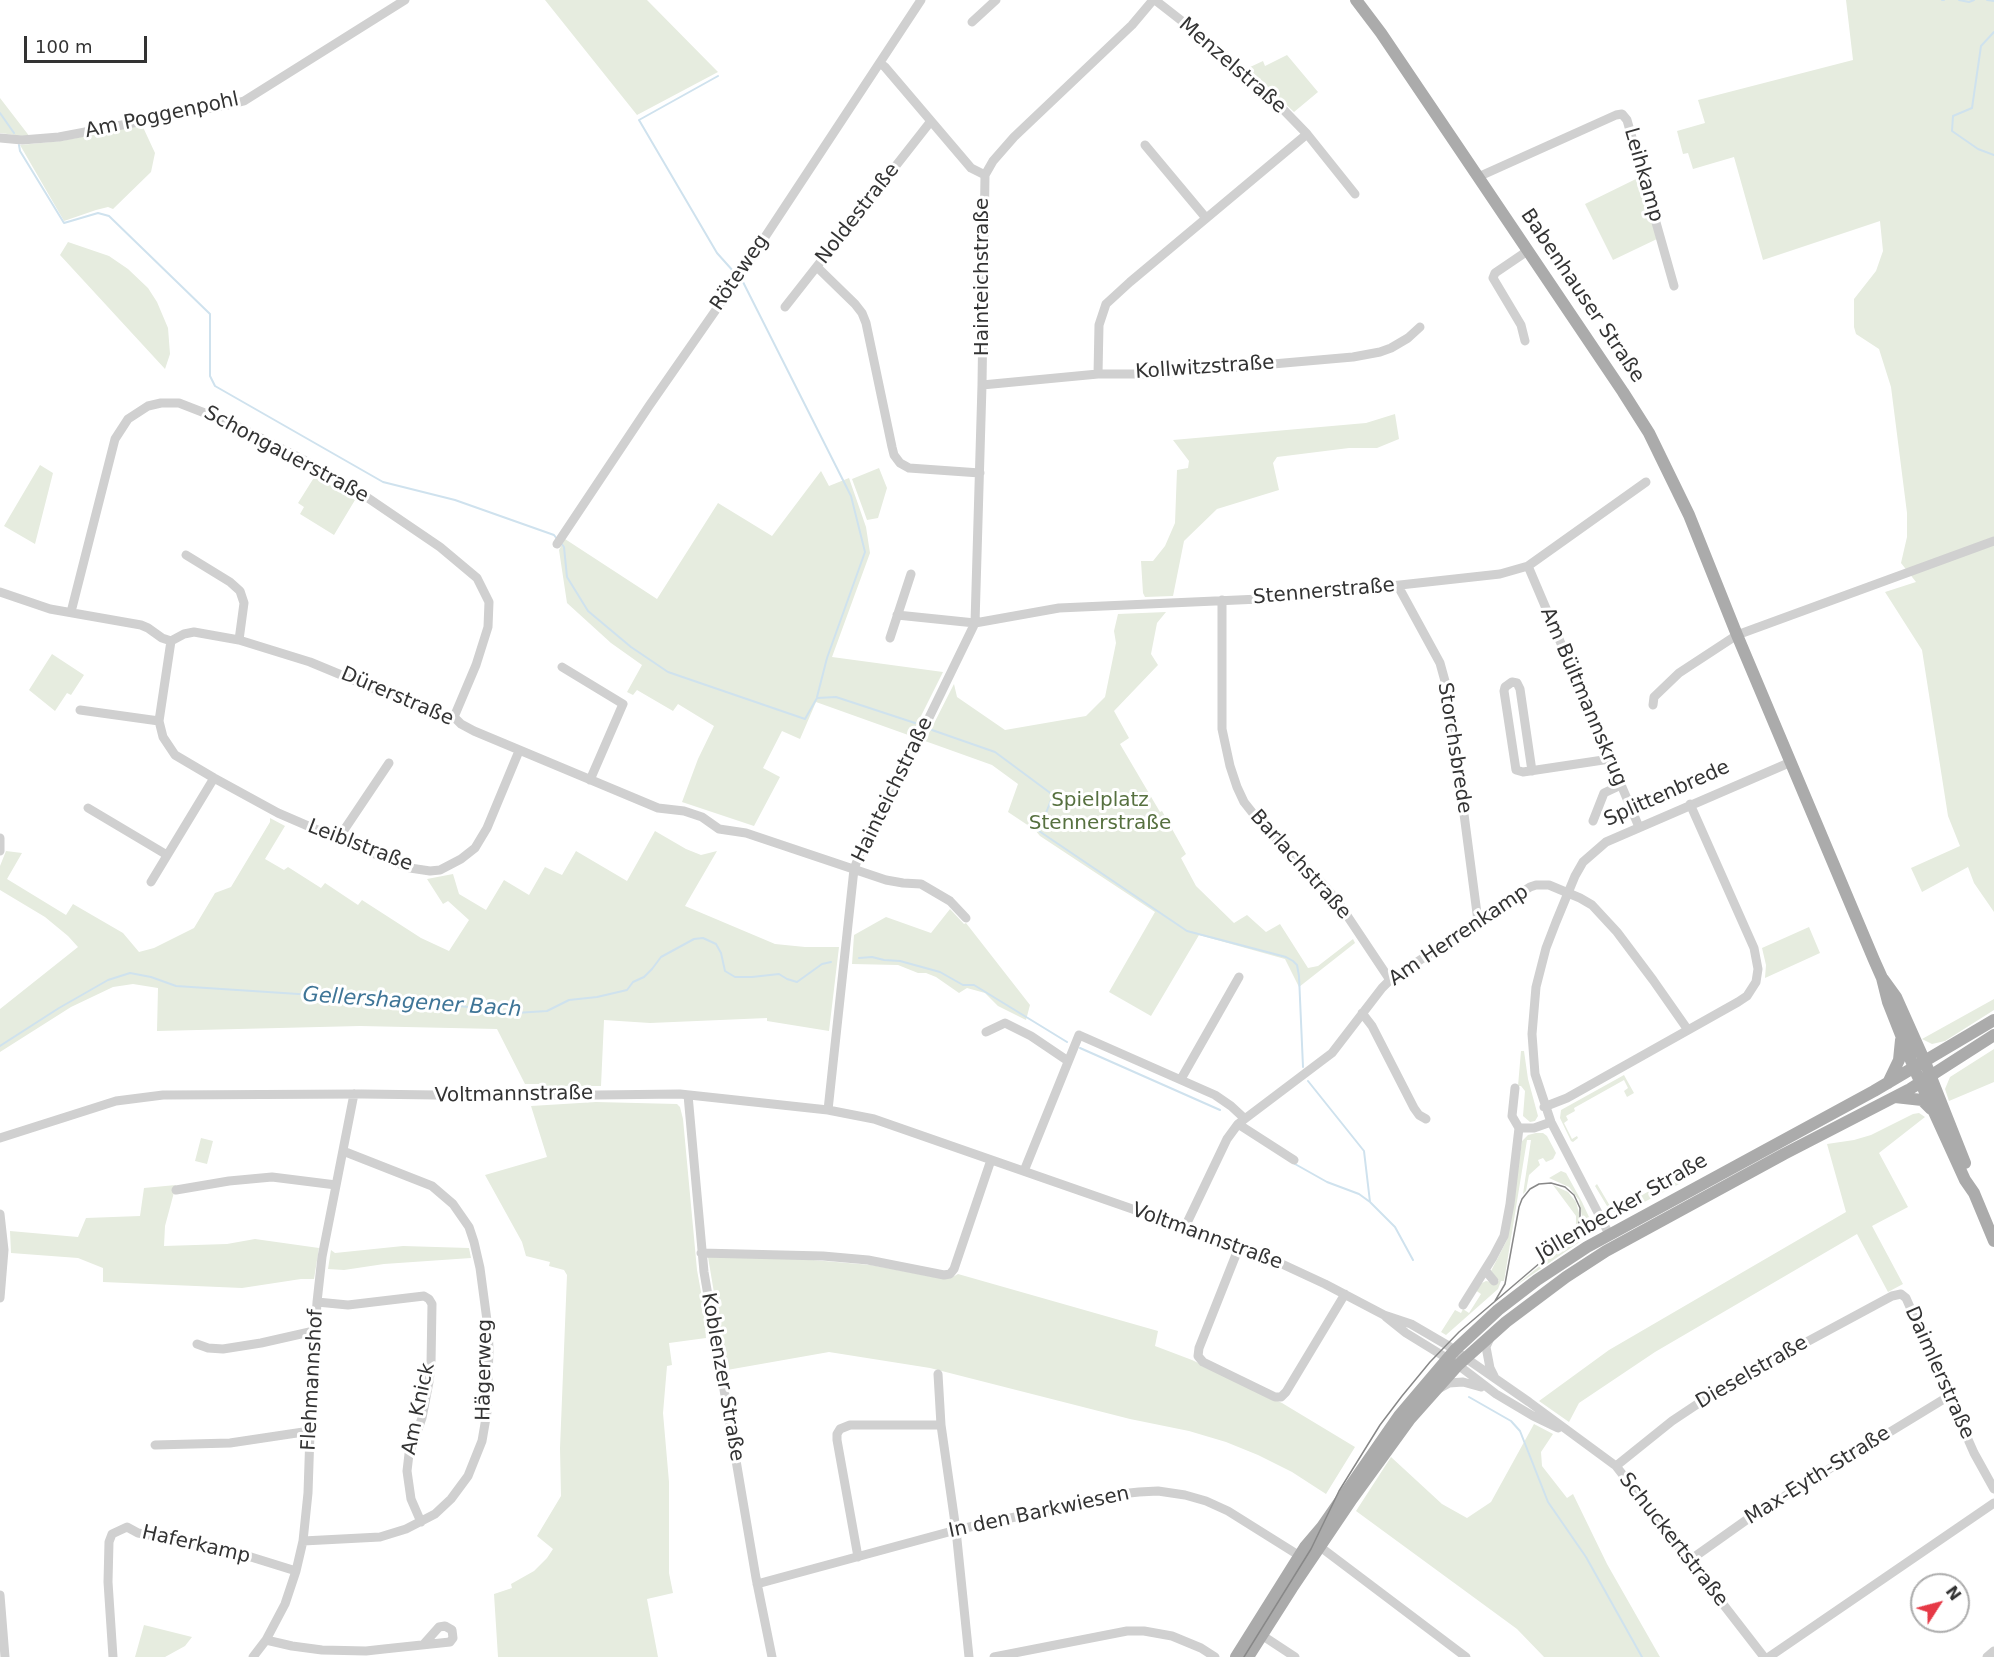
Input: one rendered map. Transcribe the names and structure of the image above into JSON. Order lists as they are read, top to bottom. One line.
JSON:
{"streets":{"main road":["Babenhauser Straße","Splittenbrede","Jöllenbecker Straße"],"street":["Menzelstraße","Am Poggenpohl","Leihkamp","Noldestraße","Röteweg","Hainteichstraße","Kollwitzstraße","Schongauerstraße","Stennerstraße","Dürerstraße","Am Bültmannskrug","Storchsbrede","Leiblstraße","Barlachstraße","Am Herrenkamp","Voltmannstraße","Hägerweg","Dieselstraße","Daimlerstraße","Koblenzer Straße","Flehmannshof","Am Knick","Max-Eyth-Straße","In den Barkwiesen","Schuckertstraße","Haferkamp"]},"crossings":[["Menzelstraße","Hainteichstraße"],["Leihkamp","Babenhauser Straße"],["Hainteichstraße","Kollwitzstraße"],["Hainteichstraße","Stennerstraße"],["Hainteichstraße","Dürerstraße"],["Hainteichstraße","Voltmannstraße"],["Babenhauser Straße","Splittenbrede"],["Schongauerstraße","Dürerstraße"],["Stennerstraße","Am Bültmannskrug"],["Stennerstraße","Storchsbrede"],["Stennerstraße","Barlachstraße"],["Dürerstraße","Leiblstraße"],["Am Bültmannskrug","Splittenbrede"],["Storchsbrede","Am Herrenkamp"],["Splittenbrede","Am Herrenkamp"],["Splittenbrede","Jöllenbecker Straße"],["Barlachstraße","Am Herrenkamp"],["Am Herrenkamp","Voltmannstraße"],["Voltmannstraße","Jöllenbecker Straße"],["Voltmannstraße","Koblenzer Straße"],["Voltmannstraße","Flehmannshof"],["Voltmannstraße","Schuckertstraße"],["Jöllenbecker Straße","In den Barkwiesen"],["Jöllenbecker Straße","Schuckertstraße"],["Hägerweg","Flehmannshof"],["Hägerweg","Am Knick"],["Dieselstraße","Daimlerstraße"],["Dieselstraße","Schuckertstraße"],["Daimlerstraße","Max-Eyth-Straße"],["Koblenzer Straße","In den Barkwiesen"],["Flehmannshof","Am Knick"],["Flehmannshof","Haferkamp"],["Max-Eyth-Straße","Schuckertstraße"]],"water":["Gellershagener Bach"],"parks":["Spielplatz Stennerstraße"],"scale_bar":"100 m","north":"top right"}
